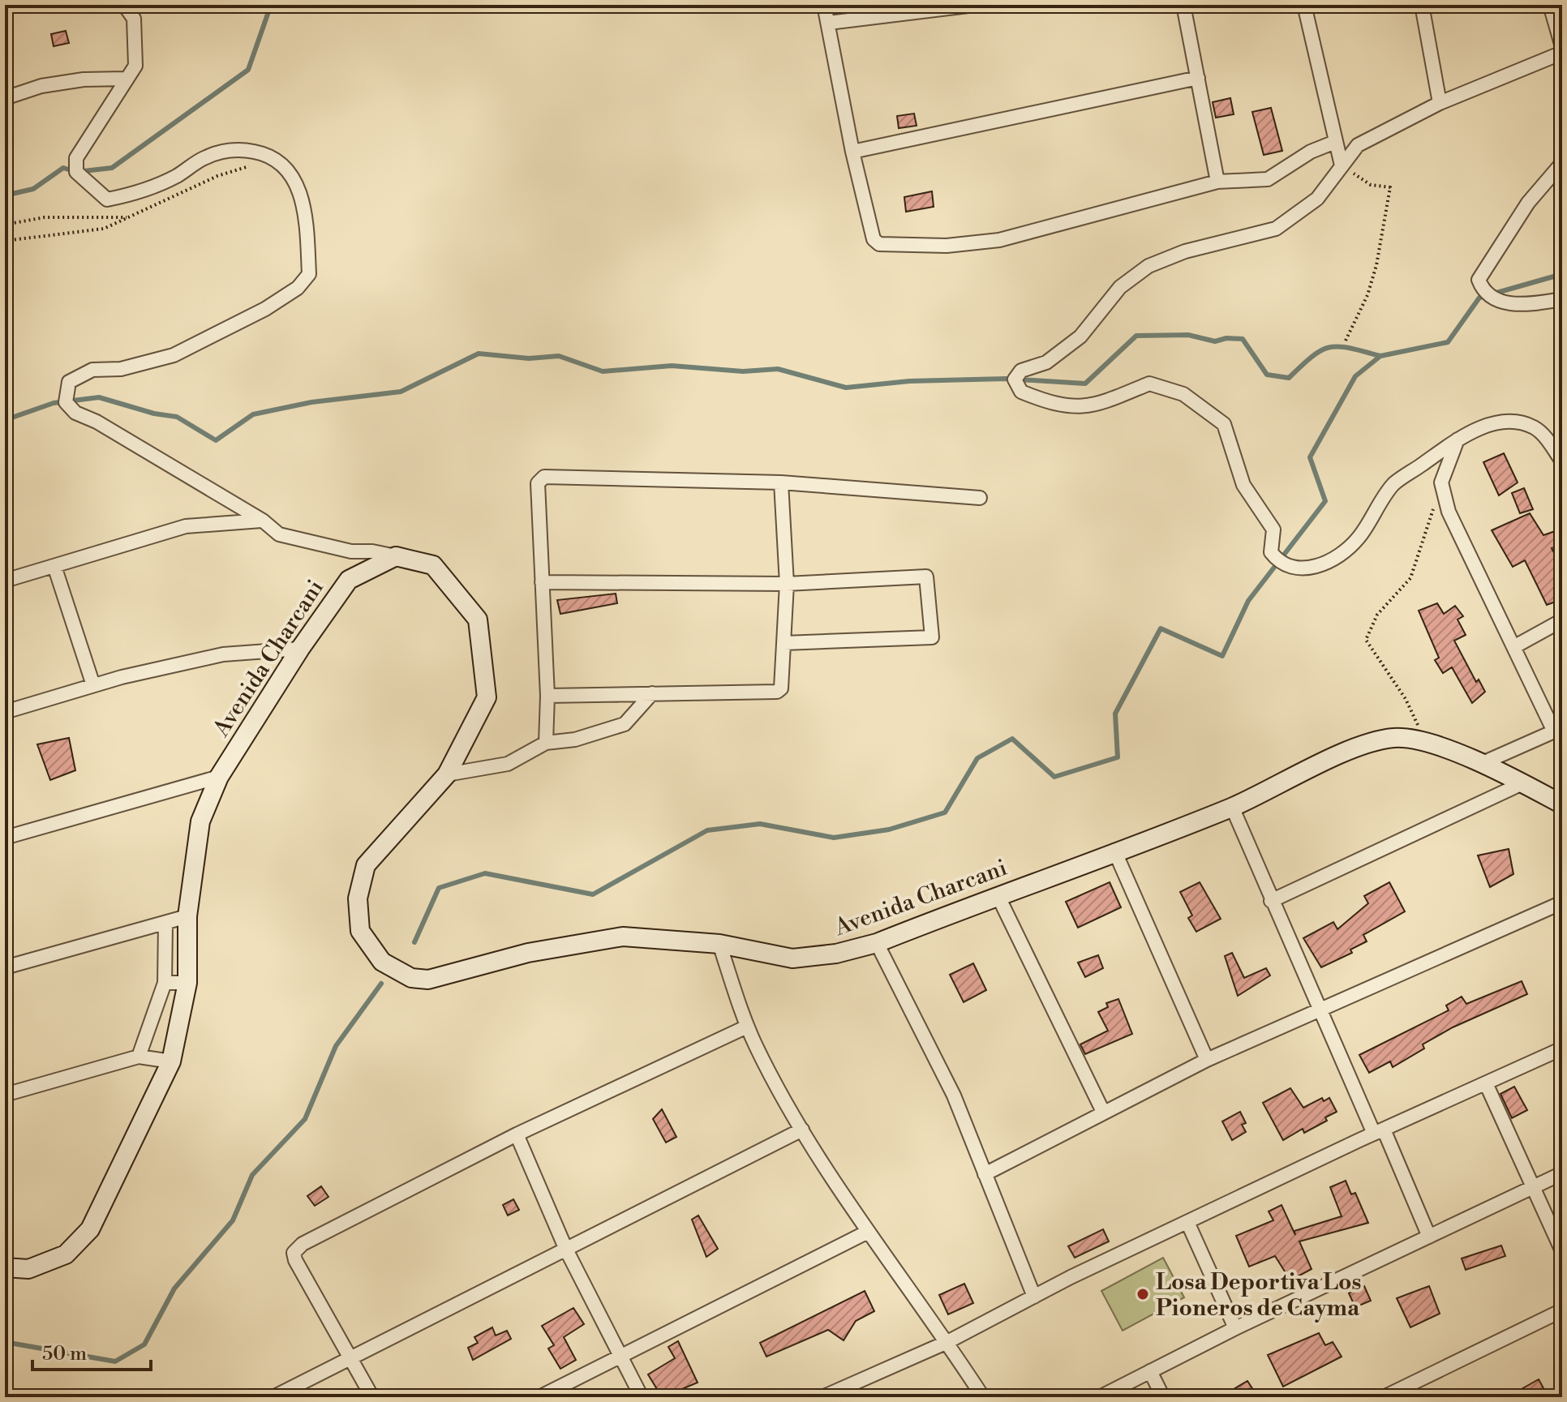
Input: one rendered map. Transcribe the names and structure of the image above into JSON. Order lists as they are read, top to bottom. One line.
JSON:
{"streets":{"main road":["Avenida Charcani"]},"places":["Losa Deportiva Los Pioneros de Cayma"],"scale_bar":"50 m"}
